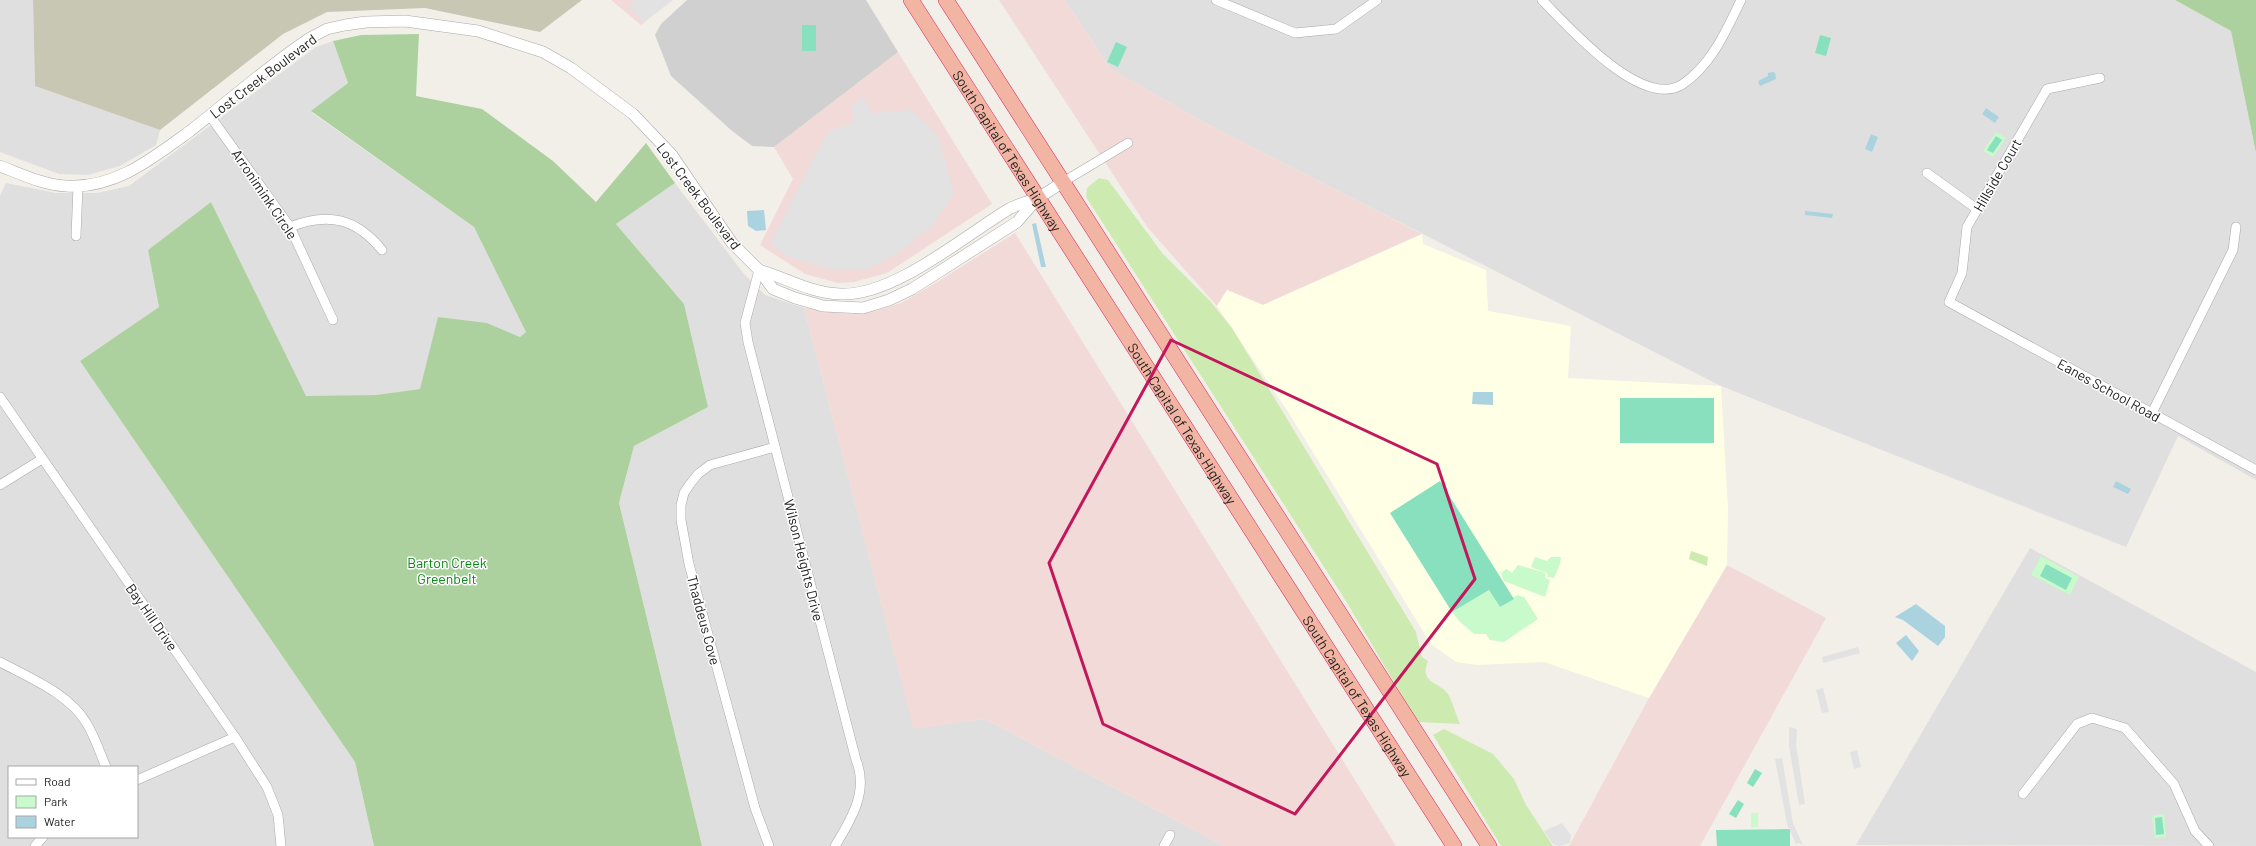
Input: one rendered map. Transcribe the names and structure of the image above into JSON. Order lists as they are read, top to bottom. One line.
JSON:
{"streets":{"highway":["South Capital of Texas Highway"],"street":["Lost Creek Boulevard","Hillside Court","Arronimink Circle","Eanes School Road","Wilson Heights Drive","Bay Hill Drive","Thaddeus Cove"]},"crossings":[["Lost Creek Boulevard","South Capital of Texas Highway"],["Lost Creek Boulevard","Arronimink Circle"],["Lost Creek Boulevard","Wilson Heights Drive"],["Hillside Court","Eanes School Road"],["Wilson Heights Drive","Thaddeus Cove"]],"parks":["Barton Creek Greenbelt"],"legend":["Road","Park","Water"]}
